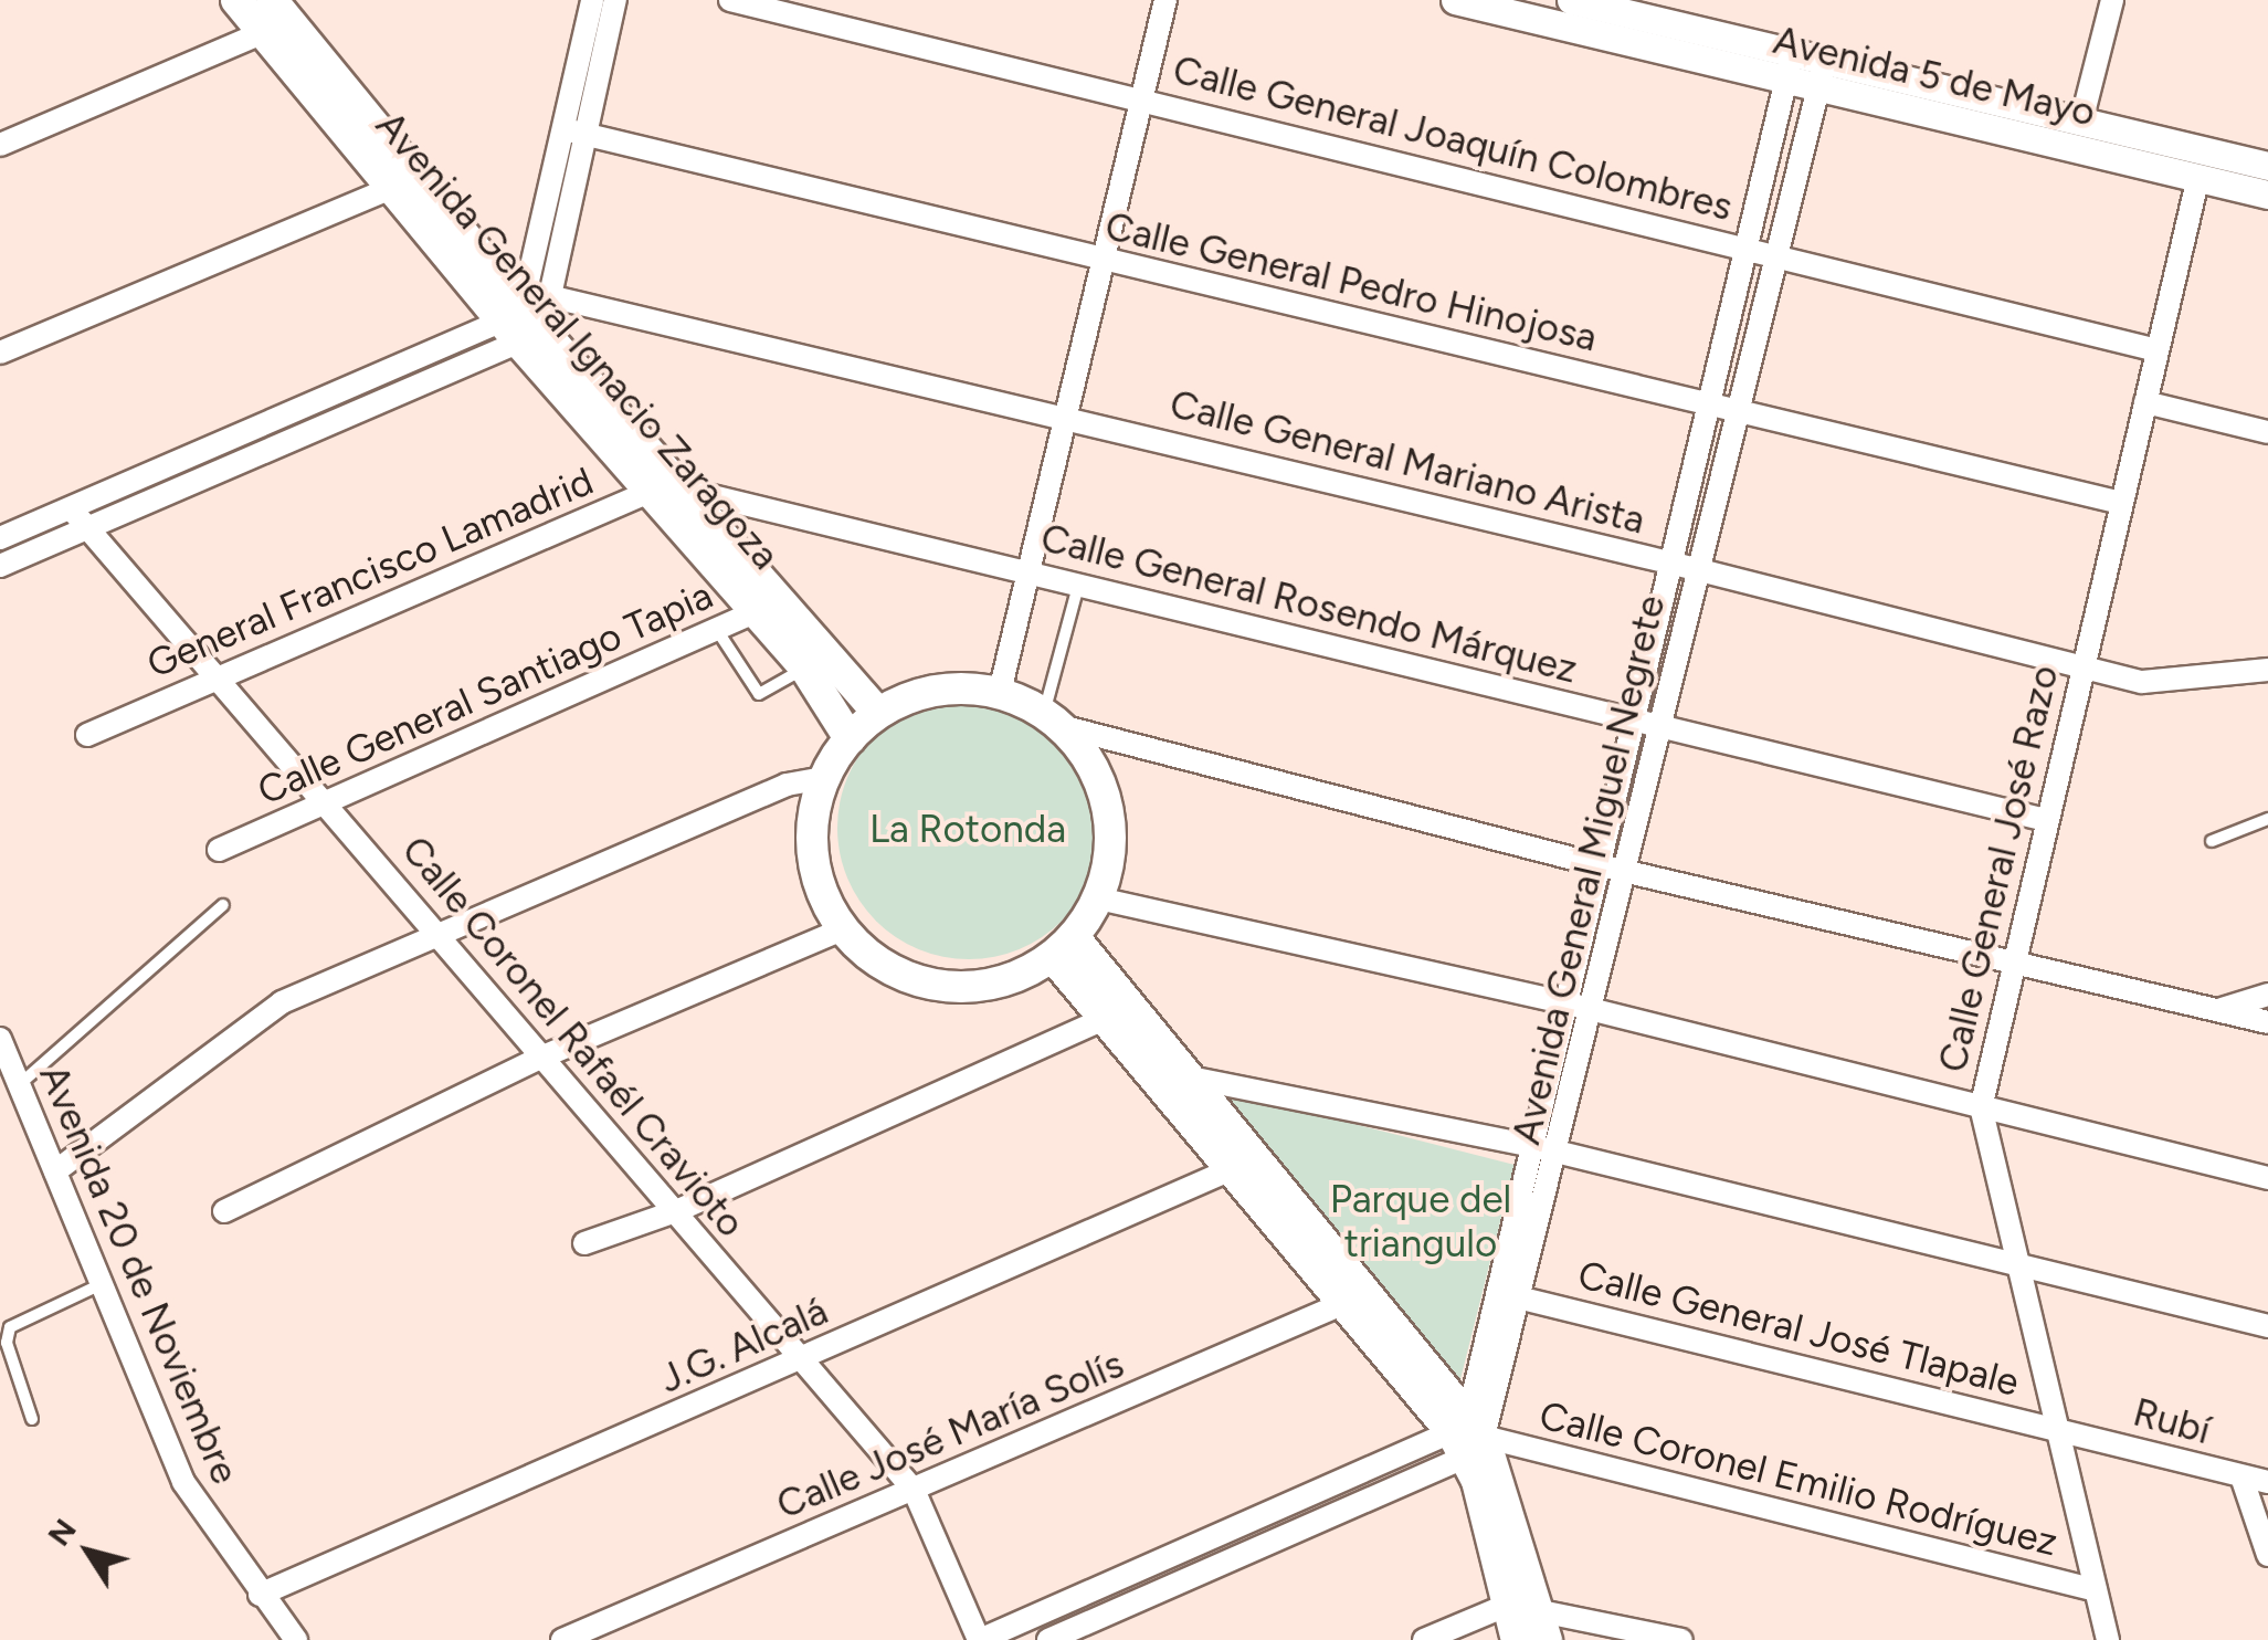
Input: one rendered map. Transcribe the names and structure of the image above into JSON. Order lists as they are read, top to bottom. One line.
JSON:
{"streets":{"main road":["Avenida General Ignacio Zaragoza"],"street":["Avenida 5 de Mayo","Calle General Joaquín Colombres","Calle General Pedro Hinojosa","Calle General Mariano Arista","General Francisco Lamadrid","Calle General Rosendo Márquez","Calle General Santiago Tapia","Calle General José Razo","Avenida General Miguel Negrete","Calle Coronel Rafaél Cravioto","Avenida 20 de Noviembre","Calle General José Tlapale","J.G. Alcalá","Rubí","Calle José María Solís","Calle Coronel Emilio Rodríguez"]},"crossings":[["Avenida 5 de Mayo","Calle General José Razo"],["Avenida 5 de Mayo","Avenida General Miguel Negrete"],["Calle General Joaquín Colombres","Calle General José Razo"],["Calle General Joaquín Colombres","Avenida General Miguel Negrete"],["Calle General Pedro Hinojosa","Calle General José Razo"],["Calle General Pedro Hinojosa","Avenida General Miguel Negrete"],["Avenida General Ignacio Zaragoza","Calle General Mariano Arista"],["Avenida General Ignacio Zaragoza","General Francisco Lamadrid"],["Avenida General Ignacio Zaragoza","Calle General Rosendo Márquez"],["Avenida General Ignacio Zaragoza","Calle General Santiago Tapia"],["Calle General Mariano Arista","Calle General José Razo"],["Calle General Mariano Arista","Avenida General Miguel Negrete"],["General Francisco Lamadrid","Calle General Rosendo Márquez"],["General Francisco Lamadrid","Calle Coronel Rafaél Cravioto"],["Calle General Rosendo Márquez","Calle General José Razo"],["Calle General Rosendo Márquez","Avenida General Miguel Negrete"],["Calle General Santiago Tapia","Calle Coronel Rafaél Cravioto"],["Calle General José Razo","Calle General José Tlapale"],["Calle General José Razo","Rubí"],["Calle General José Razo","Calle Coronel Emilio Rodríguez"],["Avenida General Miguel Negrete","Calle General José Tlapale"],["Avenida General Miguel Negrete","Calle Coronel Emilio Rodríguez"],["Calle Coronel Rafaél Cravioto","J.G. Alcalá"],["Calle Coronel Rafaél Cravioto","Calle José María Solís"],["Avenida 20 de Noviembre","J.G. Alcalá"],["Calle General José Tlapale","Rubí"]],"parks":["La Rotonda","Parque del triangulo"],"north":"top left"}
